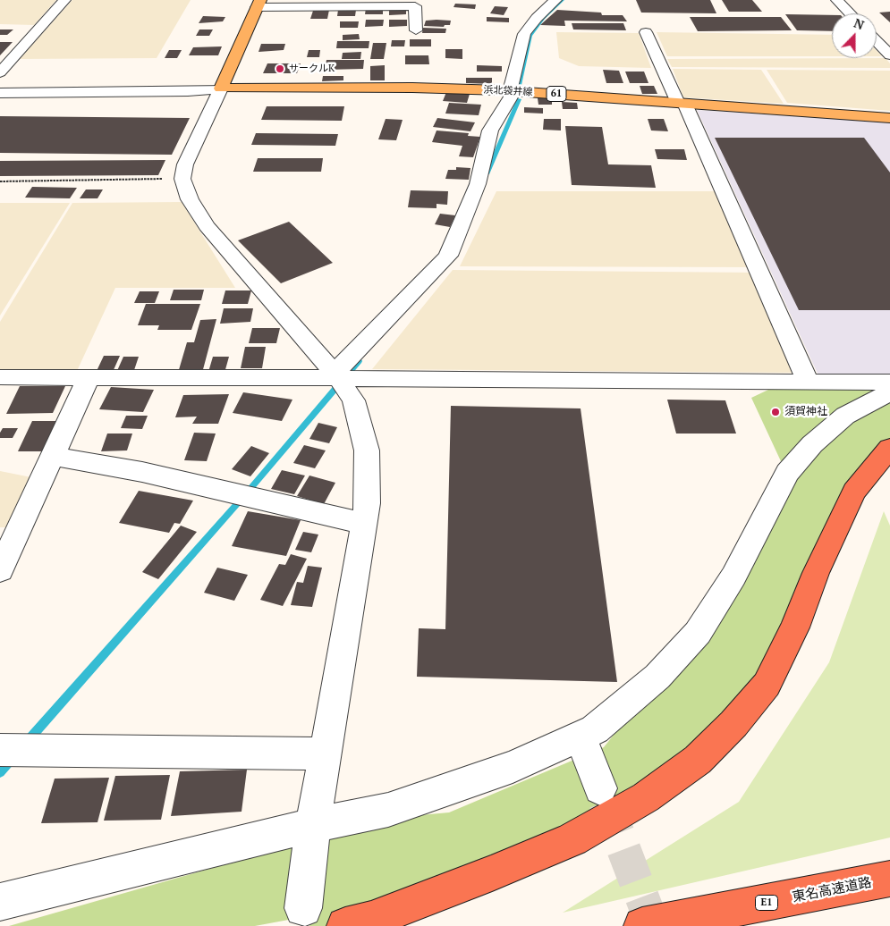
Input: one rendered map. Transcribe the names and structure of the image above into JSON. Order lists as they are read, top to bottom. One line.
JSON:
{"streets":{"highway":["東名高速道路","E1"],"main road":["浜北袋井線","61"]},"places":["サークルK","須賀神社"],"north":"top"}
